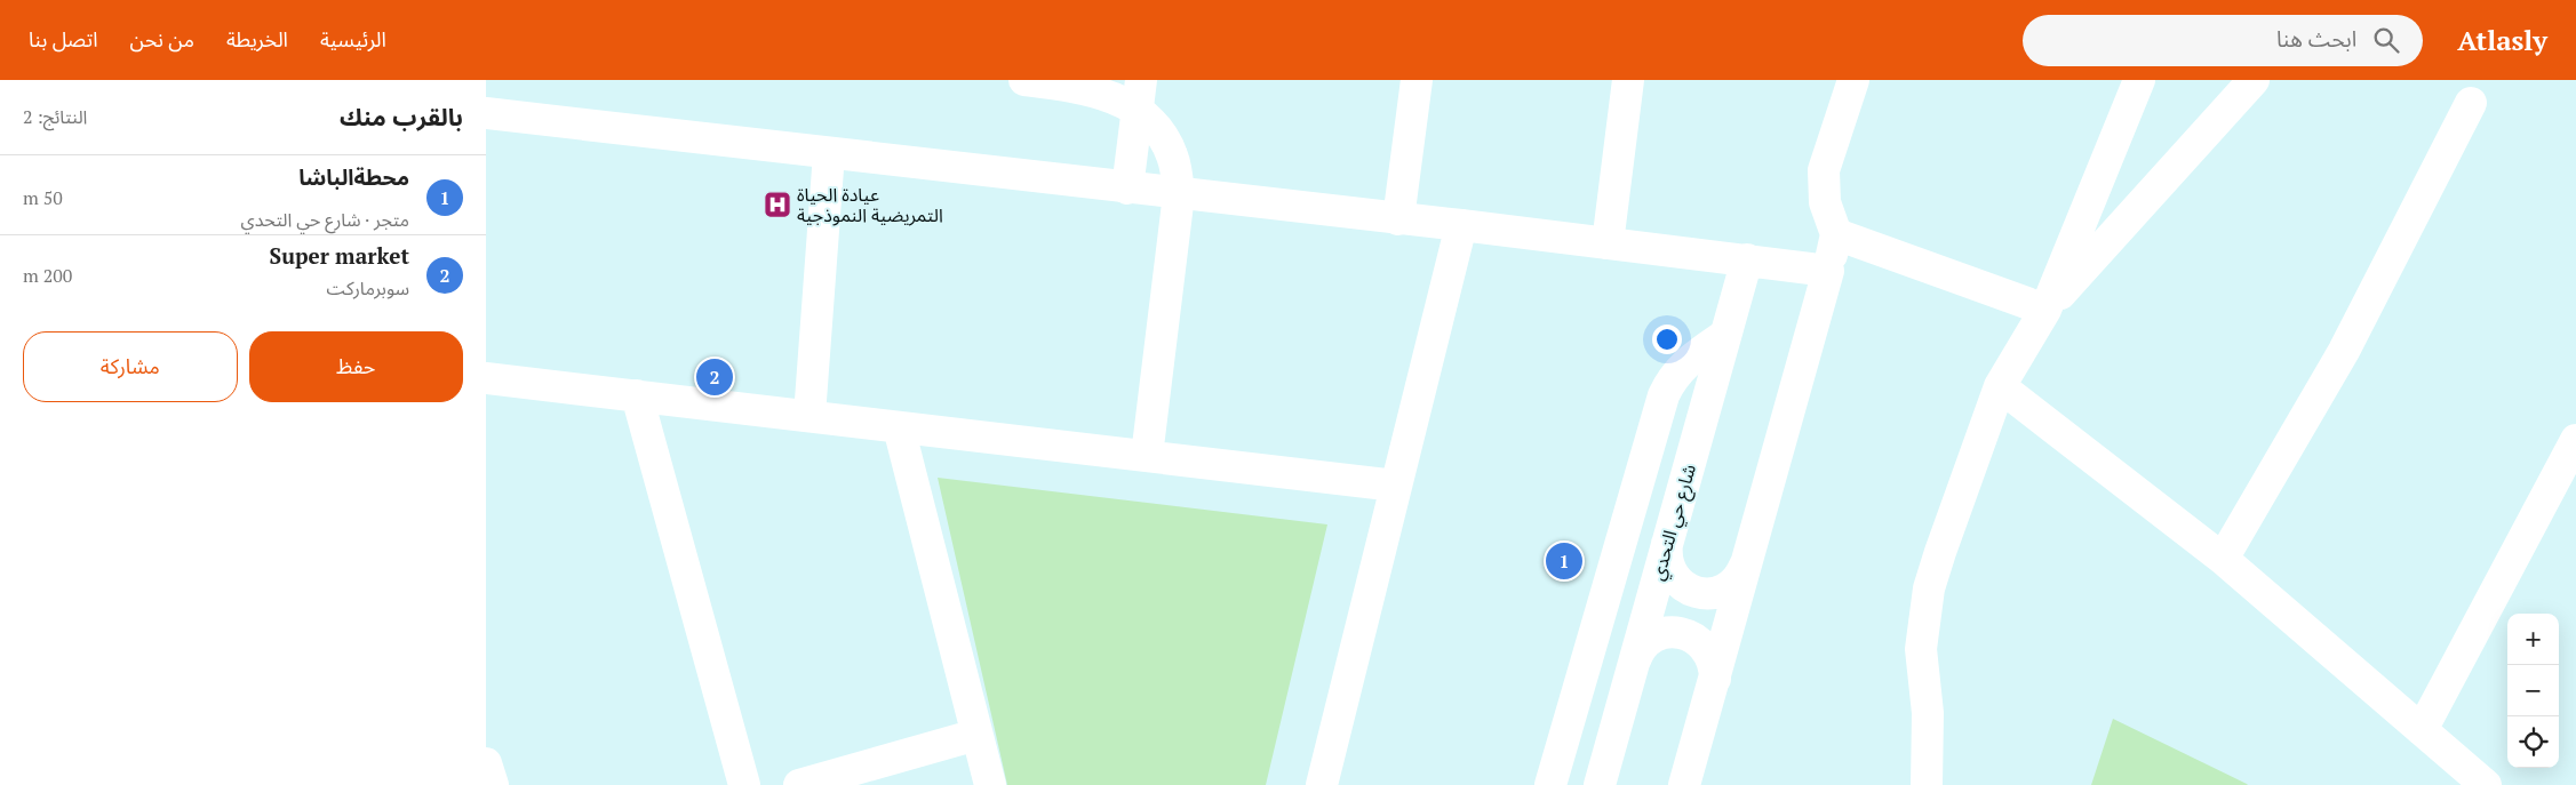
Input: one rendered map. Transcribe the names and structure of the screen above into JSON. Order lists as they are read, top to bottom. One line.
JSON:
{"streets":{"street":["شارع حي التحدي"]},"places":{"hospital":["عيادة الحياة التمريضية النموذجية"]},"page":{"header":"Atlasly","search":"ابحث هنا","nav":["الرئيسية","الخريطة","من نحن","اتصل بنا"],"heading":["بالقرب منك","النتائج: 2"],"list":[{"mark":"1","name":"محطةالباشا","note":"متجر · شارع حي التحدي","value":"50 m"},{"mark":"2","name":"Super market","note":"سوبرماركت","value":"200 m"}],"buttons":["حفظ","مشاركة"],"pins":["2","1"],"map_buttons":["+","−"]}}
